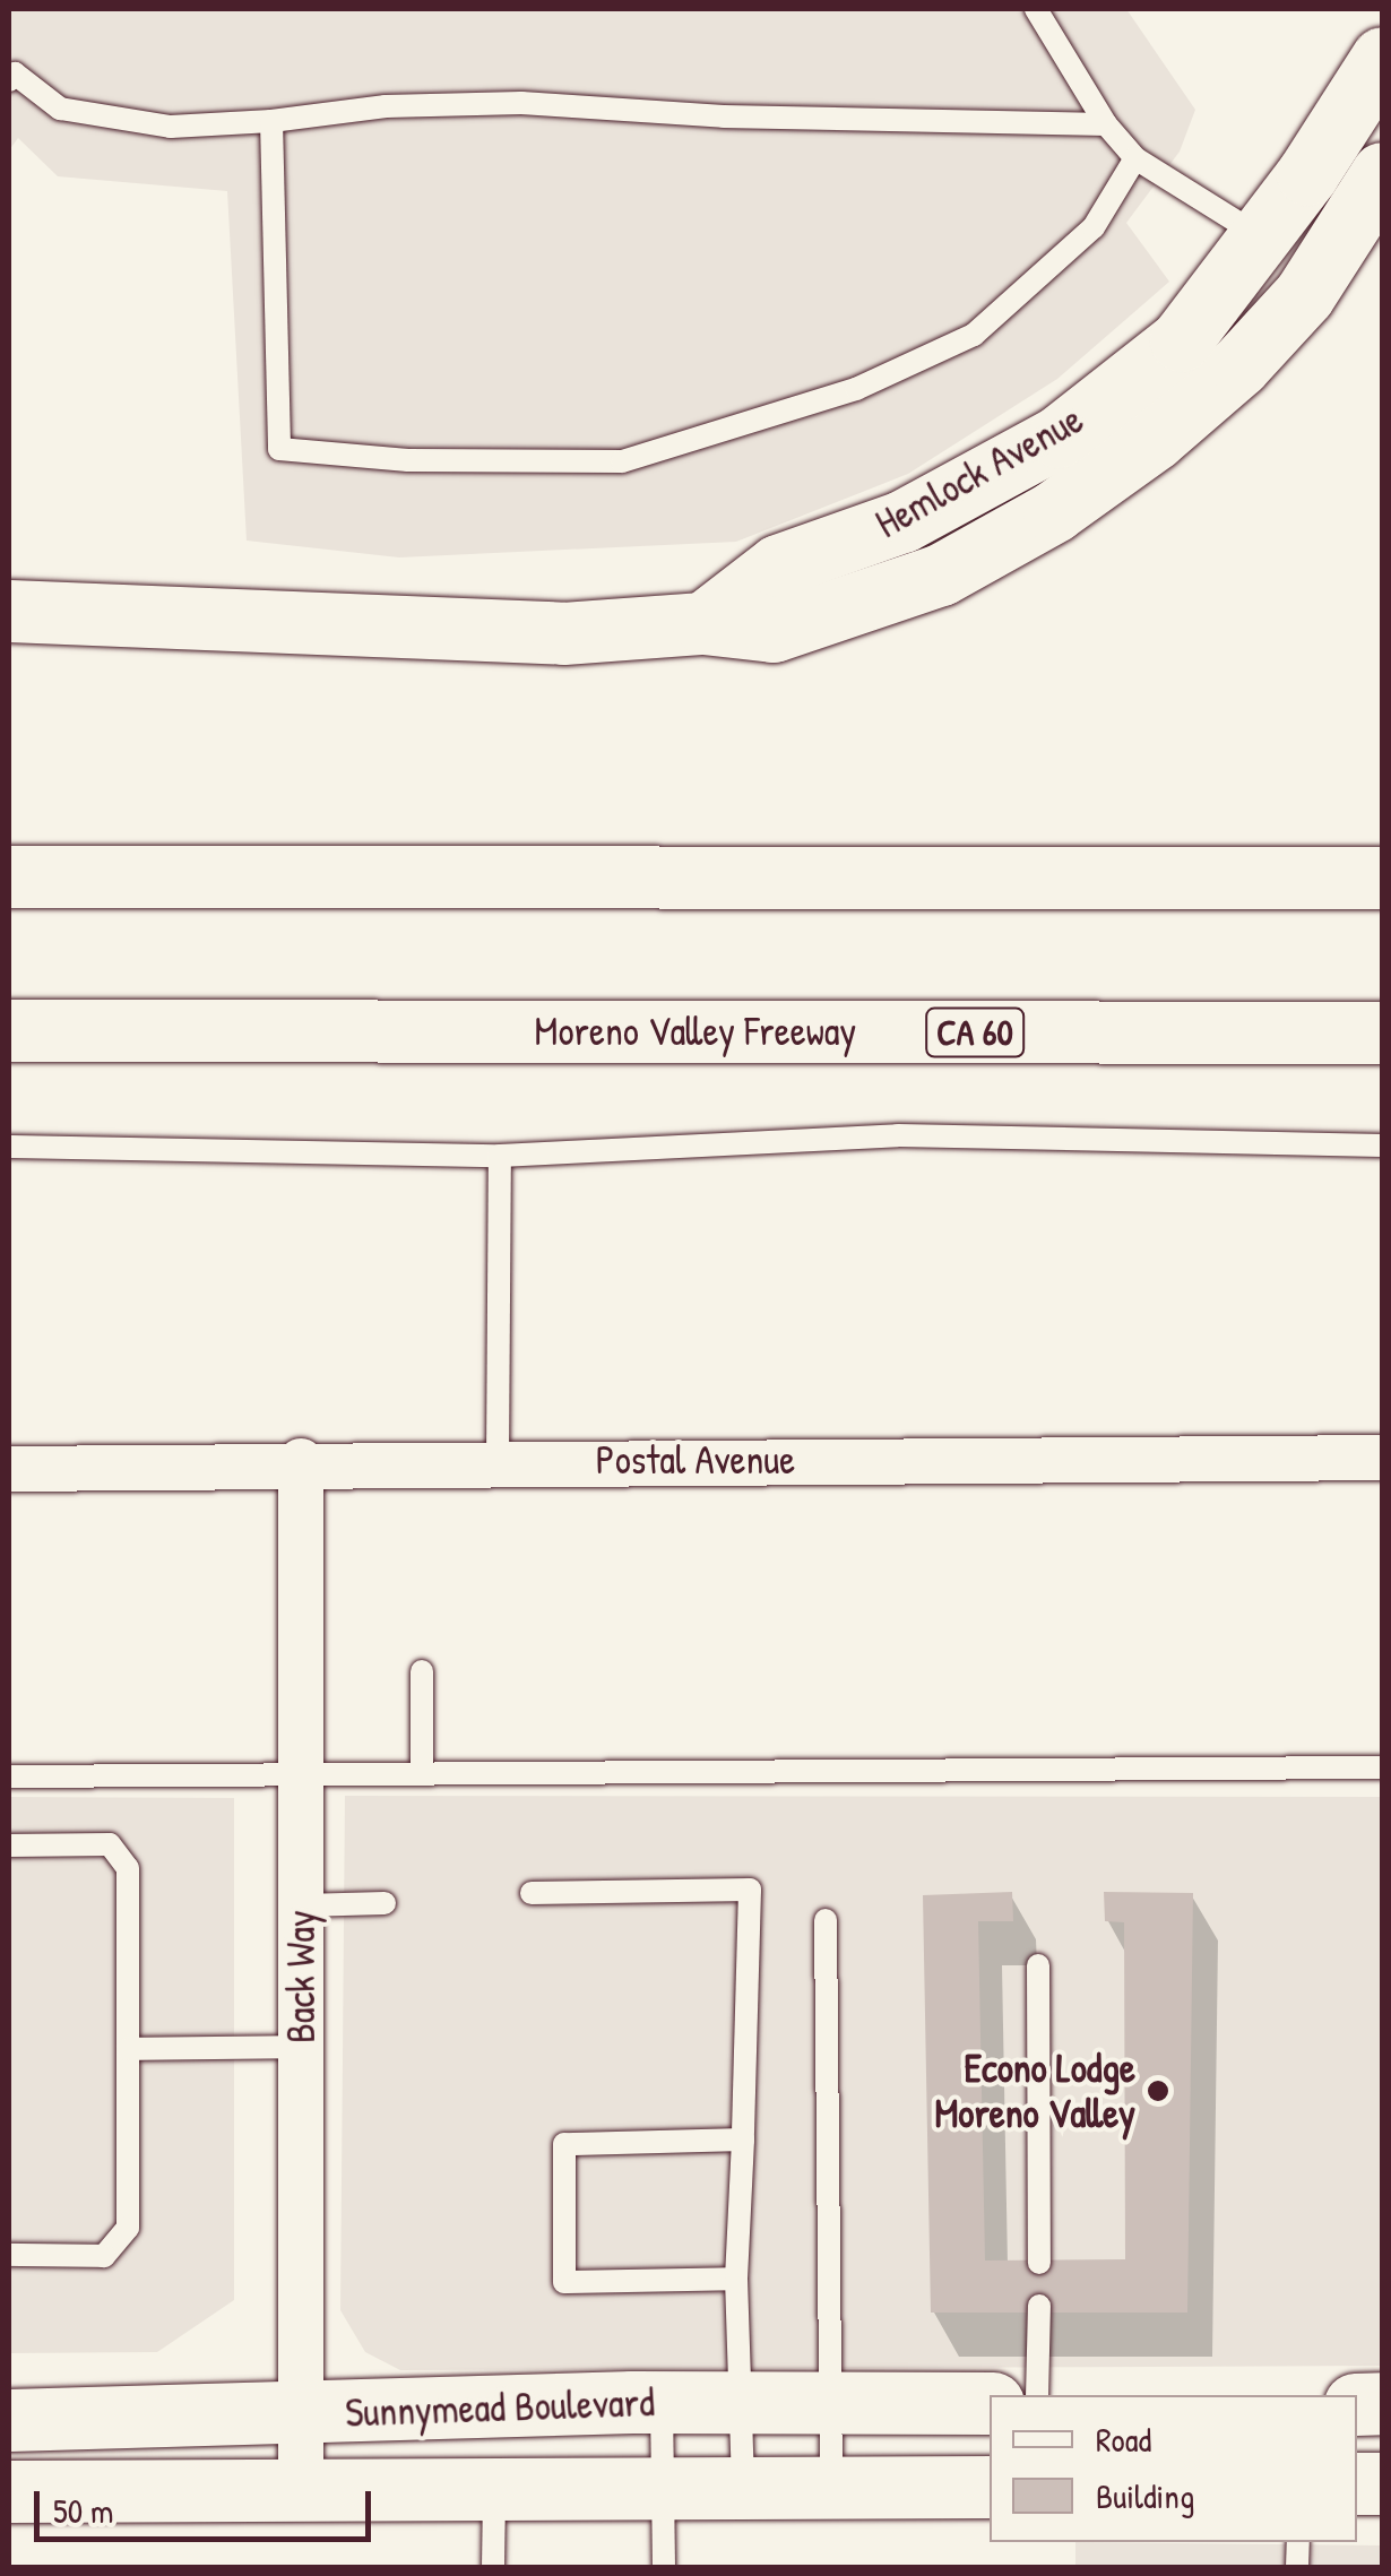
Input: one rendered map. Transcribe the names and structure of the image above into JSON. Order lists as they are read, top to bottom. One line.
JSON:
{"streets":{"main road":["Hemlock Avenue","Moreno Valley Freeway","CA 60","Sunnymead Boulevard"],"street":["Postal Avenue","Back Way"]},"crossings":[["Postal Avenue","Back Way"],["Back Way","Sunnymead Boulevard"]],"places":["Econo Lodge Moreno Valley"],"legend":["Road","Building"],"scale_bar":"50 m"}
